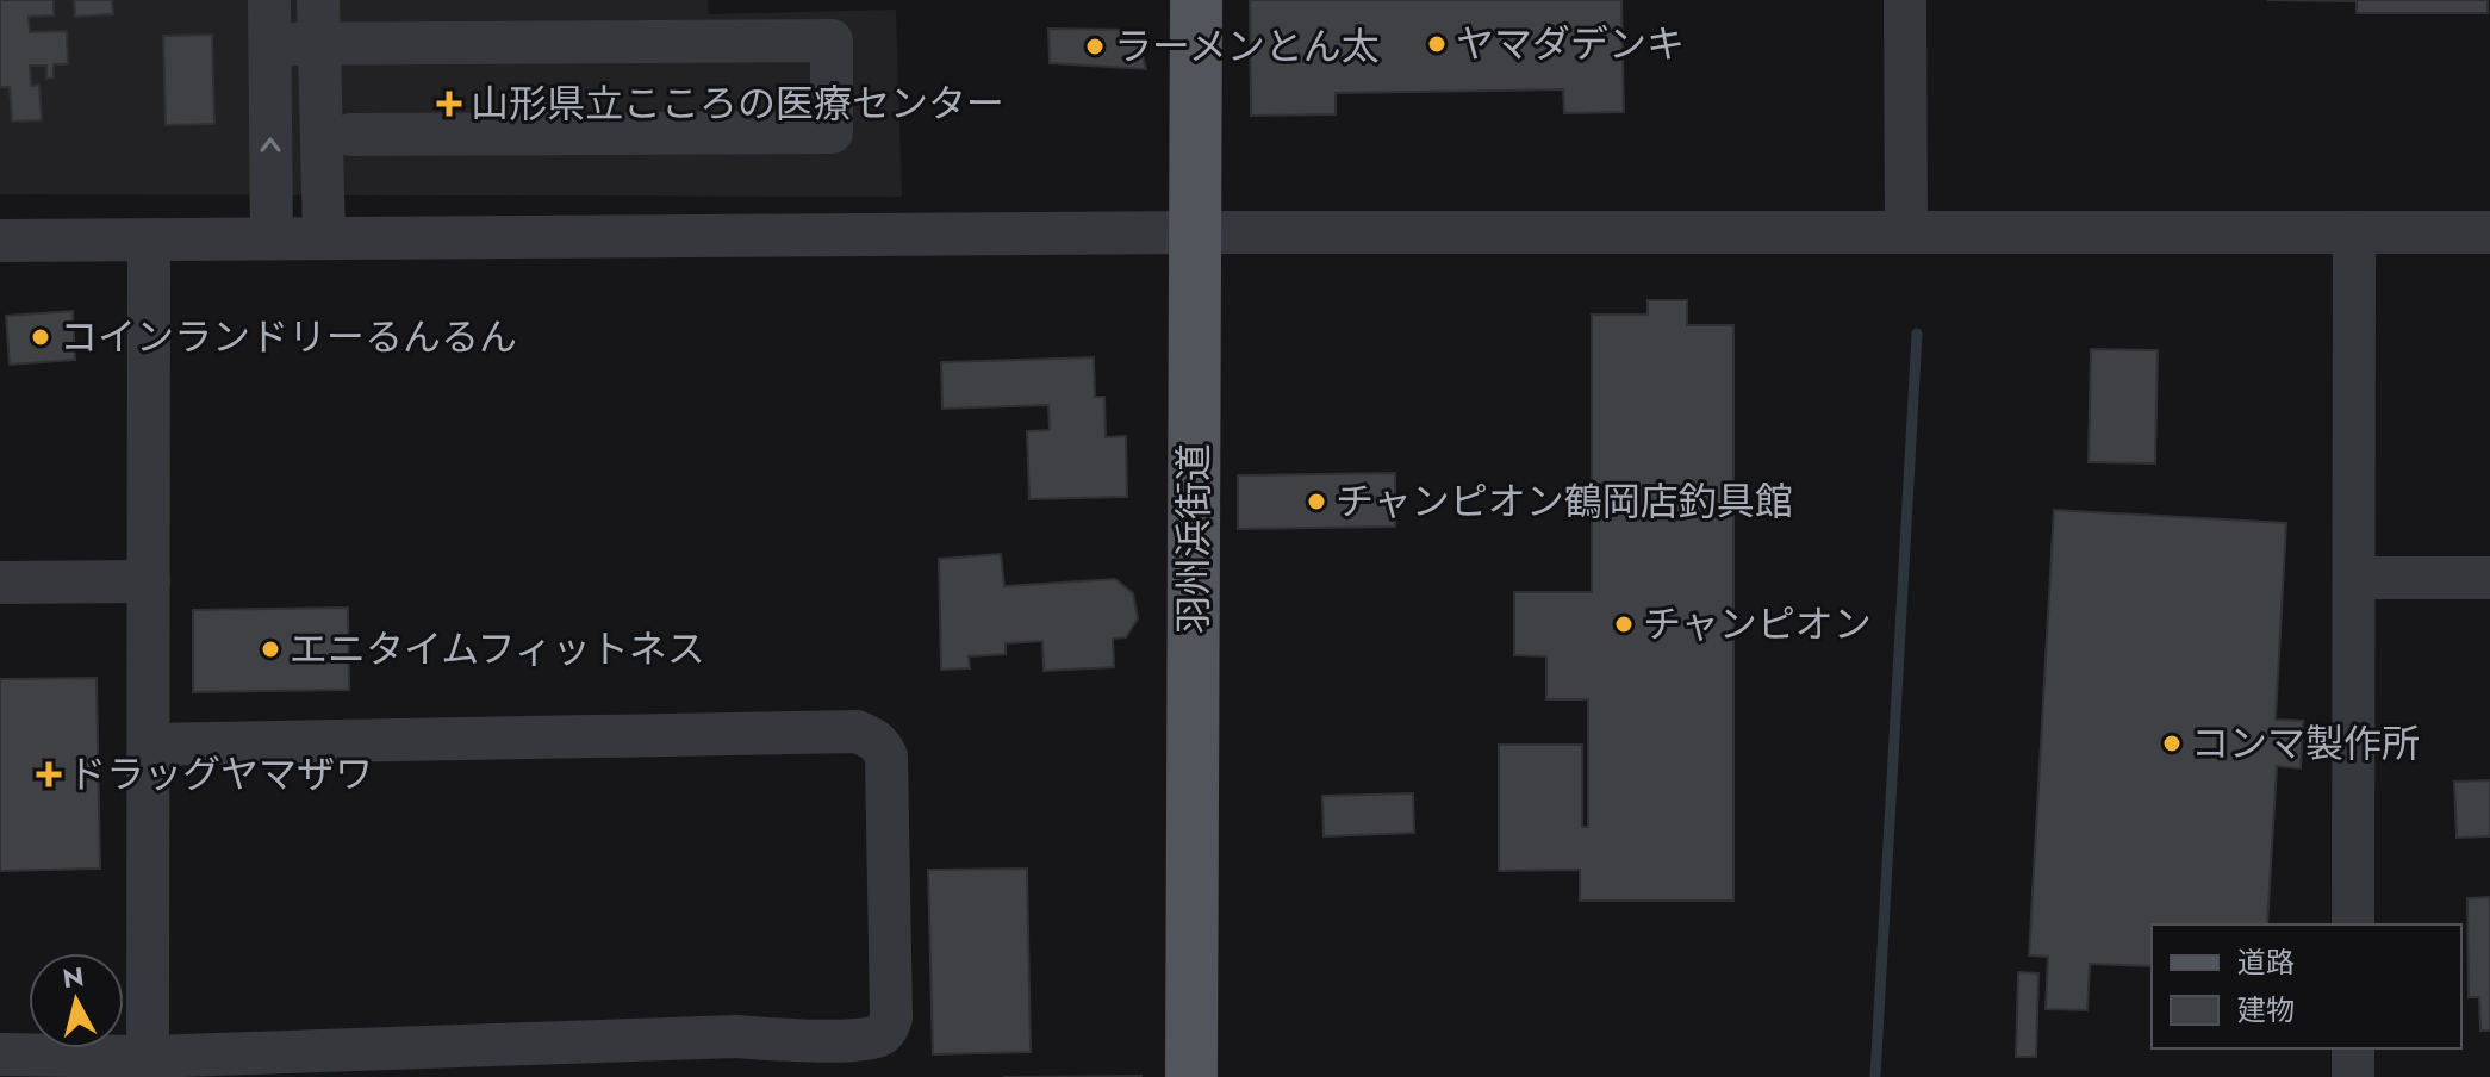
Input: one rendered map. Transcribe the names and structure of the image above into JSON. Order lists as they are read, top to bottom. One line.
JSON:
{"streets":{"main road":["羽州浜街道"]},"places":{"other":["ヤマダデンキ","ラーメンとん太","コインランドリーるんるん","チャンピオン鶴岡店釣具館","チャンピオン","エニタイムフィットネス","コンマ製作所"],"health":["山形県立こころの医療センター","ドラッグヤマザワ"]},"legend":["道路","建物"],"north":"top"}
